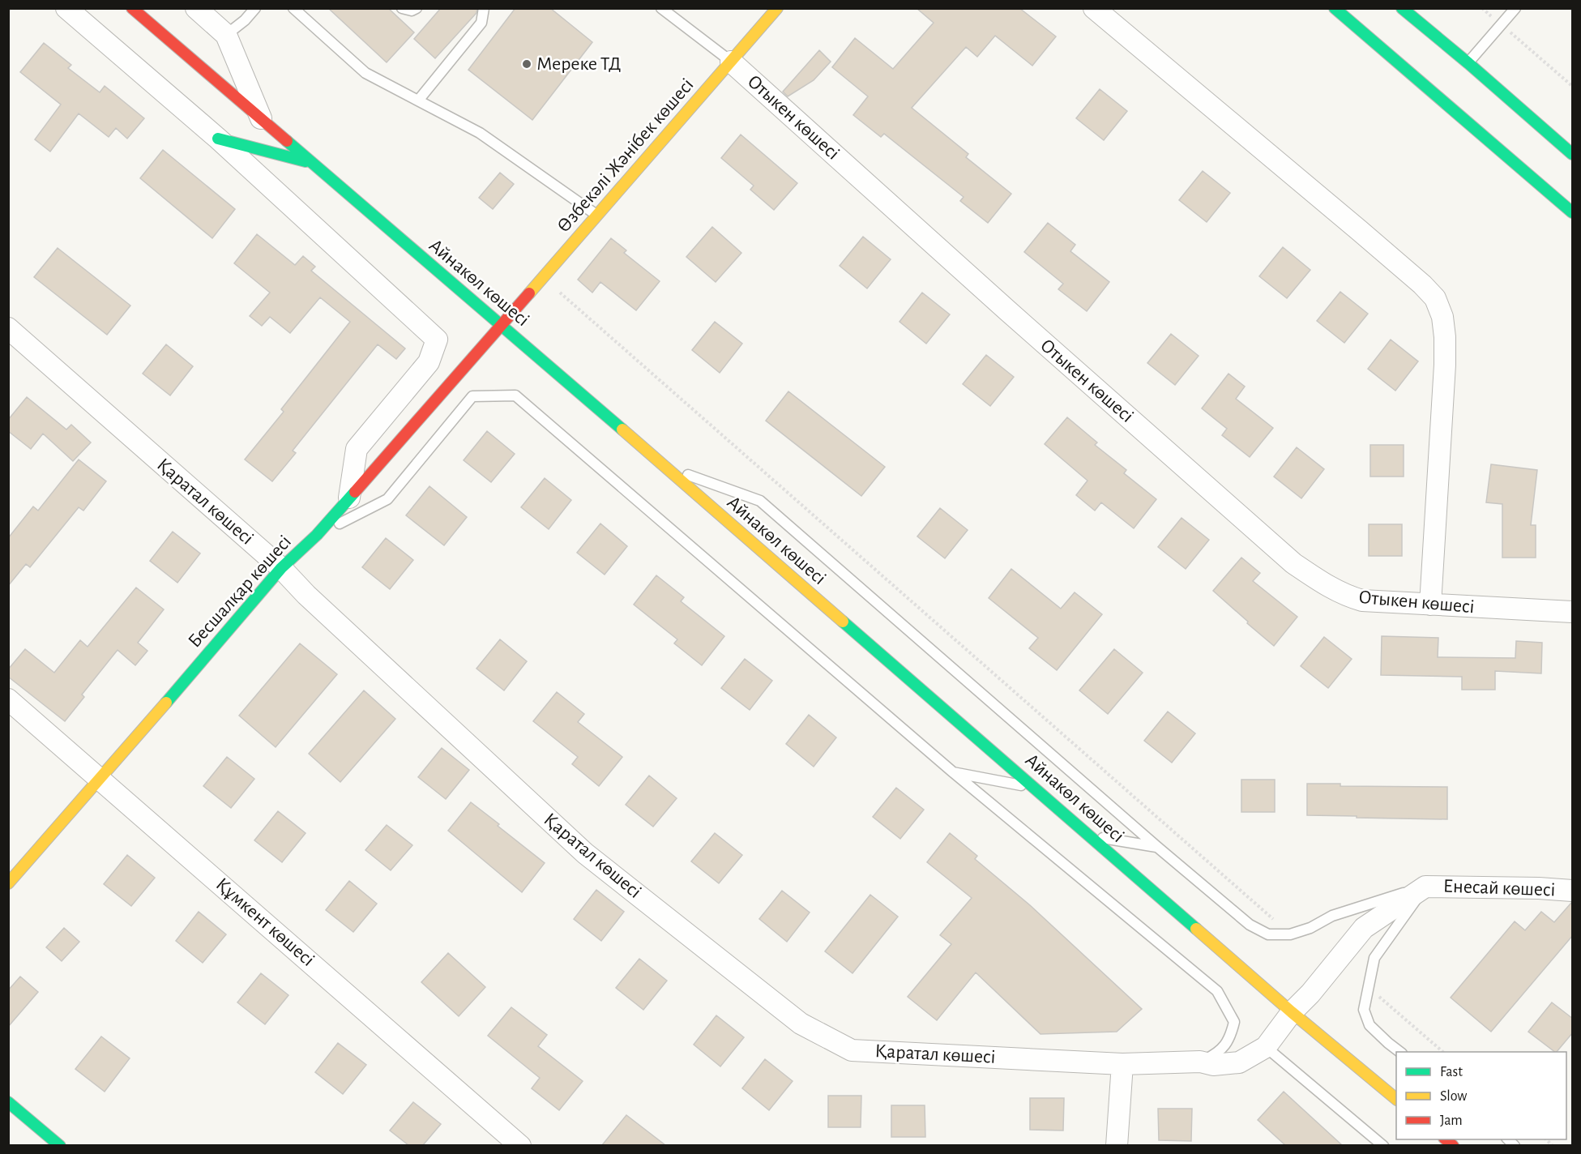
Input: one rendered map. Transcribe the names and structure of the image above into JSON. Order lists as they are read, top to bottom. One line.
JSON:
{"streets":{"main road":["Өзбекәлі Жәнібек көшесі","Айнакөл көшесі","Бесшалқар көшесі"],"street":["Отыкен көшесі","Қаратал көшесі","Енесай көшесі","Құмкент көшесі"]},"crossings":[["Отыкен көшесі","Өзбекәлі Жәнібек көшесі"],["Өзбекәлі Жәнібек көшесі","Айнакөл көшесі"],["Өзбекәлі Жәнібек көшесі","Бесшалқар көшесі"],["Айнакөл көшесі","Қаратал көшесі"],["Айнакөл көшесі","Бесшалқар көшесі"],["Қаратал көшесі","Бесшалқар көшесі"],["Қаратал көшесі","Енесай көшесі"],["Бесшалқар көшесі","Құмкент көшесі"]],"places":["Мереке ТД"],"legend":["Fast","Slow","Jam"]}
